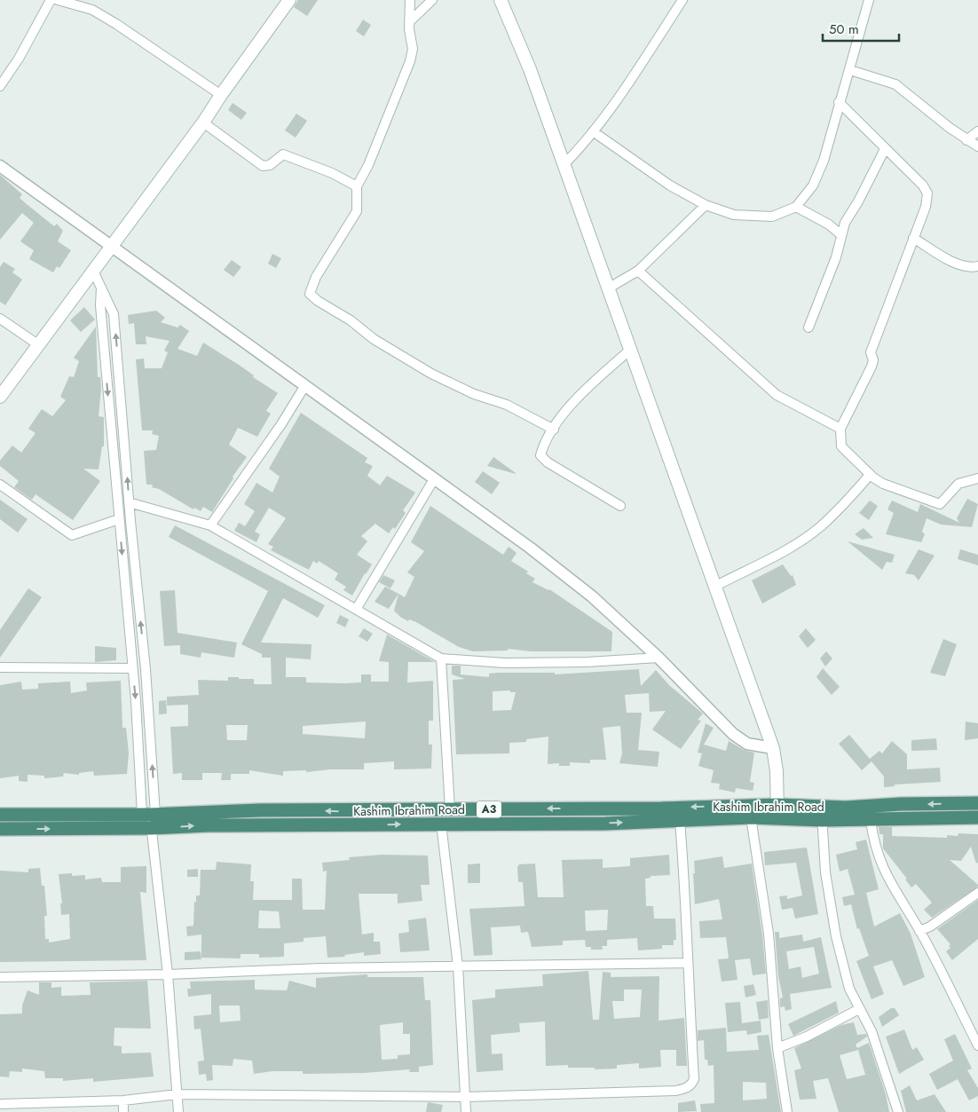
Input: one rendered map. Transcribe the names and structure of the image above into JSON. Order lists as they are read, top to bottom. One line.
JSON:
{"streets":{"highway":["Kashim Ibrahim Road","A3"]},"scale_bar":"50 m"}
